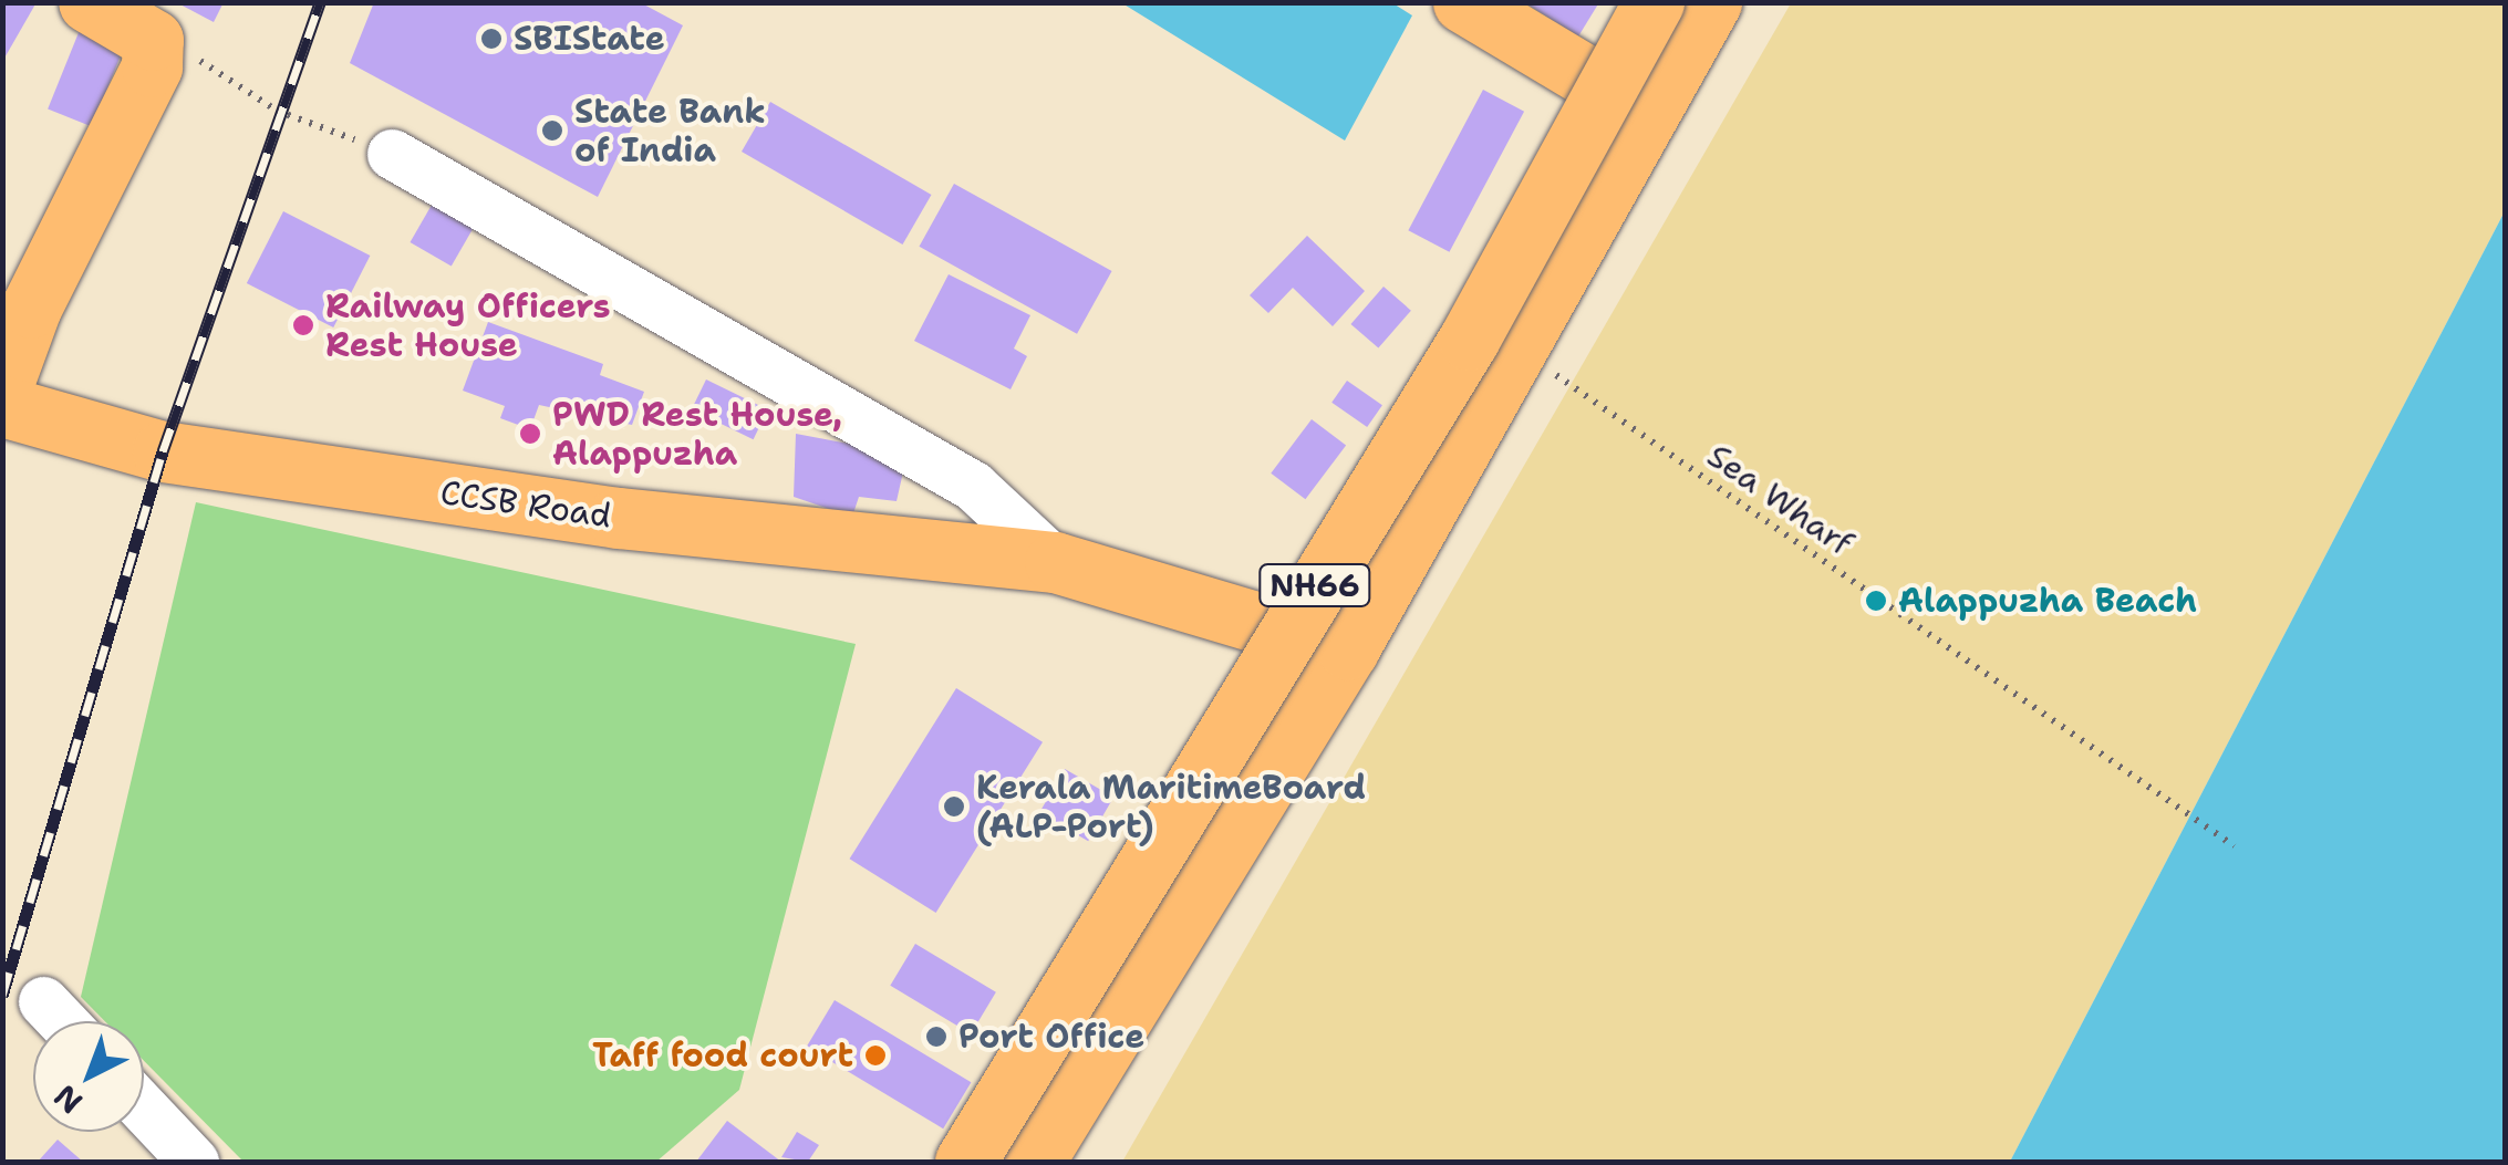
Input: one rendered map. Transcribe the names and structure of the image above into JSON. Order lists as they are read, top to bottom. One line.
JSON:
{"streets":{"main road":["CCSB Road","NH66"],"path":["Sea Wharf"]},"places":["SBIState","State Bank of India","Railway Officers Rest House","PWD Rest House, Alappuzha","Alappuzha Beach","Kerala MaritimeBoard (ALP-Port)","Port Office","Taff food court"],"north":"bottom left"}
